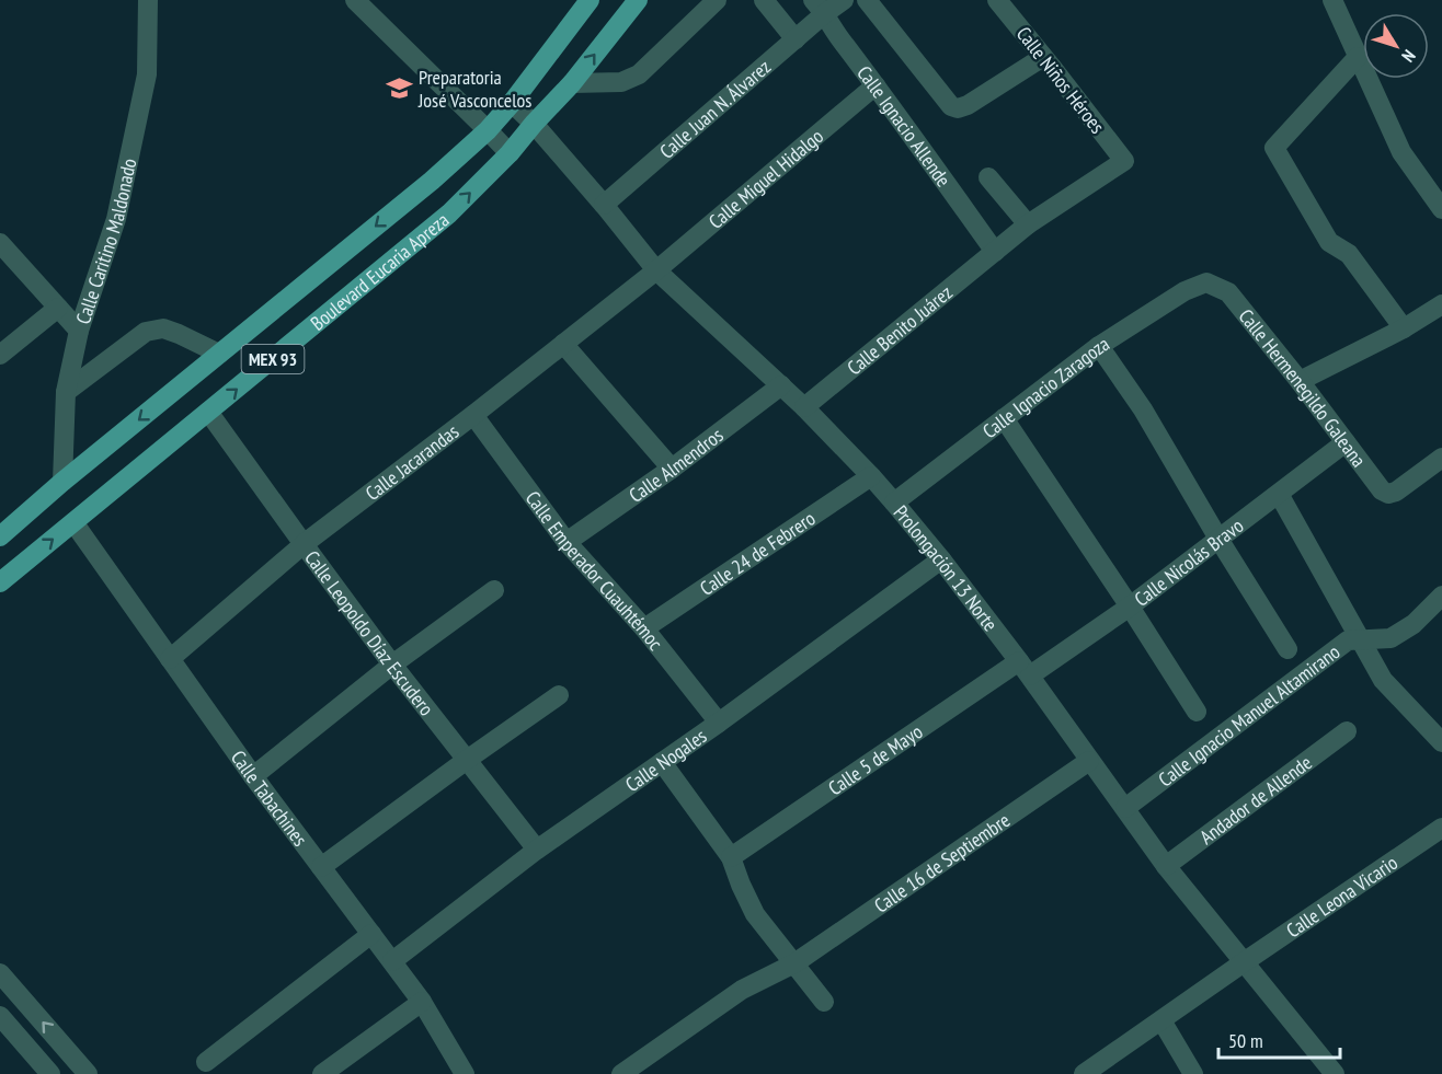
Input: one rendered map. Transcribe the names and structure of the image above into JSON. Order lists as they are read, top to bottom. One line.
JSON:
{"streets":{"main road":["Boulevard Eucaria Apreza","MEX 93"],"street":["Calle Niños Héroes","Calle Juan N. Álvarez","Calle Ignacio Allende","Calle Miguel Hidalgo","Calle Caritino Maldonado","Calle Benito Juárez","Calle Ignacio Zaragoza","Calle Hermenegildo Galeana","Calle Jacarandas","Calle Almendros","Calle 24 de Febrero","Calle Nicolás Bravo","Prolongación 13 Norte","Calle Emperador Cuauhtémoc","Calle Leopoldo Díaz Escudero","Calle Ignacio Manuel Altamirano","Calle 5 de Mayo","Calle Nogales","Calle Tabachines","Andador de Allende","Calle 16 de Septiembre","Calle Leona Vicario"]},"crossings":[["Calle Niños Héroes","Calle Benito Juárez"],["Calle Juan N. Álvarez","Calle Ignacio Allende"],["Calle Juan N. Álvarez","Prolongación 13 Norte"],["Calle Ignacio Allende","Calle Miguel Hidalgo"],["Calle Ignacio Allende","Calle Benito Juárez"],["Calle Miguel Hidalgo","Calle Jacarandas"],["Calle Miguel Hidalgo","Prolongación 13 Norte"],["Calle Caritino Maldonado","Boulevard Eucaria Apreza"],["Boulevard Eucaria Apreza","MEX 93"],["Boulevard Eucaria Apreza","Prolongación 13 Norte"],["Boulevard Eucaria Apreza","Calle Leopoldo Díaz Escudero"],["Boulevard Eucaria Apreza","Calle Tabachines"],["Calle Benito Juárez","Prolongación 13 Norte"],["MEX 93","Prolongación 13 Norte"],["Calle Ignacio Zaragoza","Calle Hermenegildo Galeana"],["Calle Ignacio Zaragoza","Prolongación 13 Norte"],["Calle Hermenegildo Galeana","Calle Nicolás Bravo"],["Calle Jacarandas","Prolongación 13 Norte"],["Calle Jacarandas","Calle Emperador Cuauhtémoc"],["Calle Jacarandas","Calle Leopoldo Díaz Escudero"],["Calle Jacarandas","Calle Tabachines"],["Calle Almendros","Prolongación 13 Norte"],["Calle Almendros","Calle Emperador Cuauhtémoc"],["Calle 24 de Febrero","Prolongación 13 Norte"],["Calle 24 de Febrero","Calle Emperador Cuauhtémoc"],["Calle Nicolás Bravo","Prolongación 13 Norte"],["Calle Nicolás Bravo","Calle 5 de Mayo"],["Prolongación 13 Norte","Calle Ignacio Manuel Altamirano"],["Prolongación 13 Norte","Calle 5 de Mayo"],["Prolongación 13 Norte","Calle Nogales"],["Prolongación 13 Norte","Andador de Allende"],["Prolongación 13 Norte","Calle 16 de Septiembre"],["Prolongación 13 Norte","Calle Leona Vicario"],["Calle Emperador Cuauhtémoc","Calle Nogales"],["Calle Leopoldo Díaz Escudero","Calle Nogales"],["Calle Nogales","Calle Tabachines"]],"places":{"school or university":["Preparatoria José Vasconcelos"]},"scale_bar":"50 m","north":"bottom right"}
